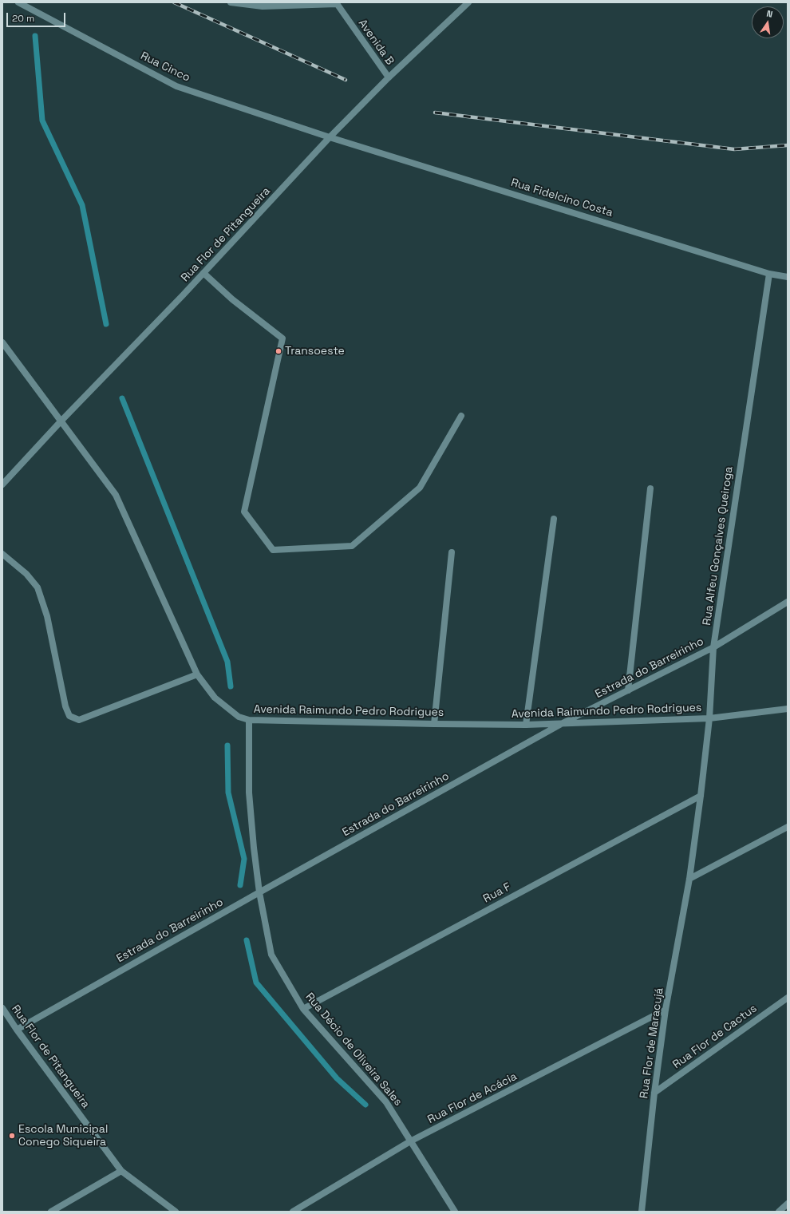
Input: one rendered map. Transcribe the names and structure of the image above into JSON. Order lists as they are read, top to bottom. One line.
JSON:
{"streets":{"street":["Avenida B","Rua Cinco","Rua Fidelcino Costa","Rua Flor de Pitangueira","Rua Alfeu Gonçalves Queiroga","Estrada do Barreirinho","Avenida Raimundo Pedro Rodrigues","Rua F","Rua Flor de Cactus","Rua Flor de Maracujá","Rua Décio de Oliveira Sales","Rua Flor de Acácia"]},"crossings":[["Avenida B","Rua Flor de Pitangueira"],["Rua Cinco","Rua Fidelcino Costa"],["Rua Cinco","Rua Flor de Pitangueira"],["Rua Fidelcino Costa","Rua Flor de Pitangueira"],["Rua Fidelcino Costa","Rua Alfeu Gonçalves Queiroga"],["Rua Flor de Pitangueira","Estrada do Barreirinho"],["Rua Flor de Pitangueira","Avenida Raimundo Pedro Rodrigues"],["Rua Alfeu Gonçalves Queiroga","Estrada do Barreirinho"],["Rua Alfeu Gonçalves Queiroga","Avenida Raimundo Pedro Rodrigues"],["Rua Alfeu Gonçalves Queiroga","Rua F"],["Rua Alfeu Gonçalves Queiroga","Rua Flor de Maracujá"],["Estrada do Barreirinho","Avenida Raimundo Pedro Rodrigues"],["Estrada do Barreirinho","Rua Décio de Oliveira Sales"],["Avenida Raimundo Pedro Rodrigues","Rua Décio de Oliveira Sales"],["Rua F","Rua Décio de Oliveira Sales"],["Rua Flor de Cactus","Rua Flor de Maracujá"],["Rua Flor de Maracujá","Rua Flor de Acácia"],["Rua Décio de Oliveira Sales","Rua Flor de Acácia"]],"places":["Transoeste","Escola Municipal Conego Siqueira"],"scale_bar":"20 m","north":"top"}
